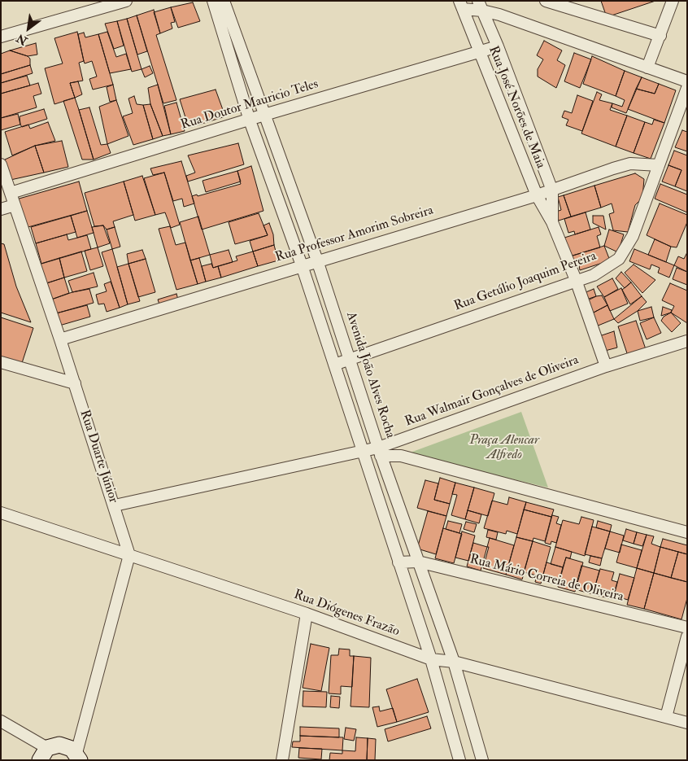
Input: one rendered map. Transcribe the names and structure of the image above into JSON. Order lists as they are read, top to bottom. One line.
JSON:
{"streets":{"street":["Rua Doutor Mauricio Teles","Rua José Norões de Maia","Rua Professor Amorim Sobreira","Rua Getúlio Joaquim Pereira","Avenida João Alves Rocha","Rua Walmair Gonçalves de Oliveira","Rua Duarte Júnior","Rua Mário Correia de Oliveira","Rua Diógenes Frazão"]},"crossings":[["Rua Doutor Mauricio Teles","Rua José Norões de Maia"],["Rua Doutor Mauricio Teles","Avenida João Alves Rocha"],["Rua Doutor Mauricio Teles","Rua Duarte Júnior"],["Rua José Norões de Maia","Rua Professor Amorim Sobreira"],["Rua José Norões de Maia","Rua Getúlio Joaquim Pereira"],["Rua José Norões de Maia","Rua Walmair Gonçalves de Oliveira"],["Rua Professor Amorim Sobreira","Rua Getúlio Joaquim Pereira"],["Rua Professor Amorim Sobreira","Avenida João Alves Rocha"],["Rua Professor Amorim Sobreira","Rua Duarte Júnior"],["Rua Getúlio Joaquim Pereira","Avenida João Alves Rocha"],["Avenida João Alves Rocha","Rua Walmair Gonçalves de Oliveira"],["Avenida João Alves Rocha","Rua Mário Correia de Oliveira"],["Avenida João Alves Rocha","Rua Diógenes Frazão"],["Rua Walmair Gonçalves de Oliveira","Rua Duarte Júnior"],["Rua Duarte Júnior","Rua Diógenes Frazão"]],"parks":["Praça Alencar Alfredo"],"north":"bottom left"}
